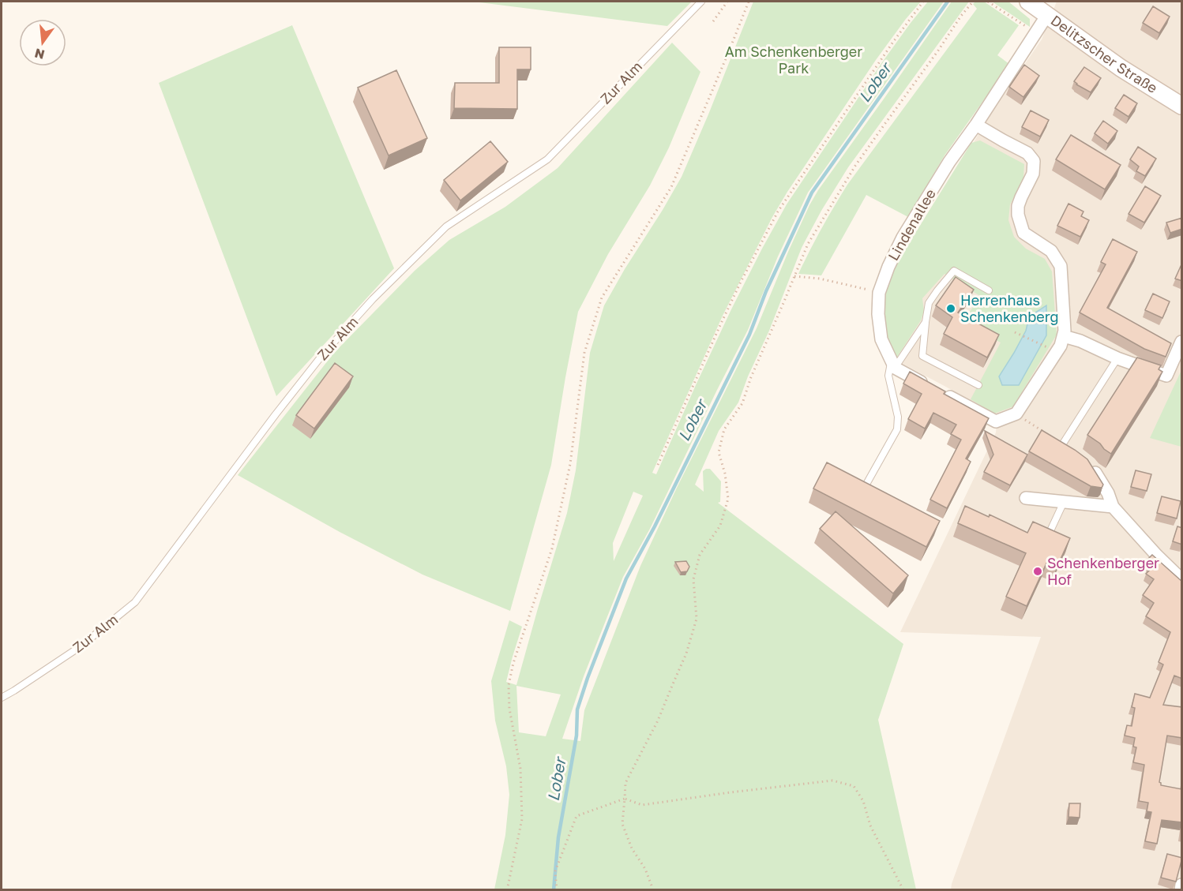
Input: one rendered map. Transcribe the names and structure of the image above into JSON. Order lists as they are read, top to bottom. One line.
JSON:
{"streets":{"street":["Delitzscher Straße","Lindenallee"],"lane":["Zur Alm"]},"crossings":[["Delitzscher Straße","Lindenallee"]],"water":["Lober"],"parks":["Am Schenkenberger Park"],"places":["Herrenhaus Schenkenberg","Schenkenberger Hof"],"north":"bottom"}
